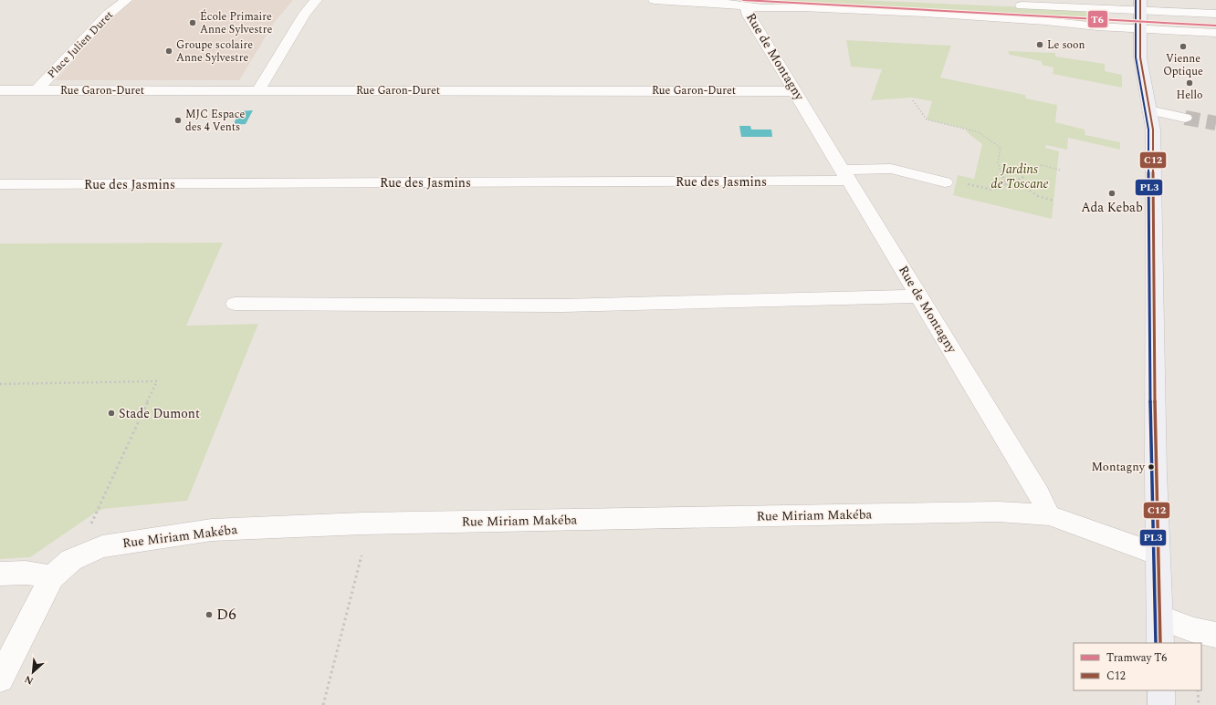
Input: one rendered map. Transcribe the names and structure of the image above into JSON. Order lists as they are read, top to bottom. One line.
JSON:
{"streets":{"street":["Place Julien Duret","Rue de Montagny","Rue Garon-Duret","Rue des Jasmins","Rue Miriam Makéba"]},"crossings":[["Place Julien Duret","Rue Garon-Duret"],["Rue de Montagny","Rue Garon-Duret"],["Rue de Montagny","Rue des Jasmins"],["Rue de Montagny","Rue Miriam Makéba"]],"parks":["Jardins de Toscane"],"places":["École Primaire Anne Sylvestre","Le soon","Vienne Optique","Groupe scolaire Anne Sylvestre","Hello","MJC Espace des 4 Vents","Ada Kebab","Stade Dumont","Montagny","D6"],"lines":["tram line T6","transit line C12","transit line PL3"],"legend":["Tramway T6","C12"],"north":"bottom left"}
